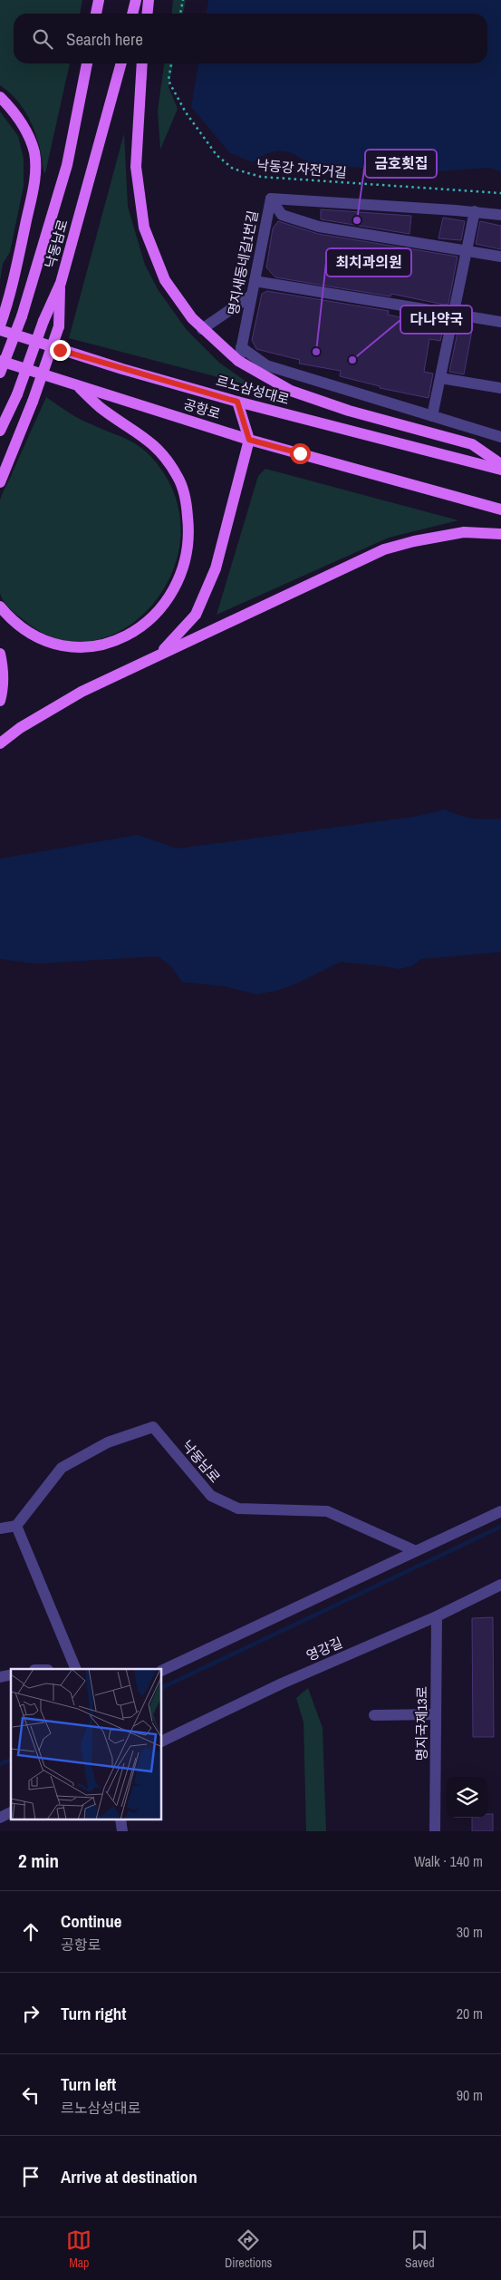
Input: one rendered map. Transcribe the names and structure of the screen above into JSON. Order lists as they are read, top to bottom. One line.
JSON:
{"streets":{"main road":["낙동남로","르노삼성대로","공항로"],"street":["명지새동네길1번길","영강길","명지국제13로"],"path":["낙동강 자전거길"]},"crossings":[["영강길","명지국제13로"]],"places":["금호횟집","최치과의원","다나약국"],"page":{"search":"Search here","heading":["2 min","Walk · 140 m"],"list":[["Continue","공항로","30 m"],["Turn right","20 m"],["Turn left","르노삼성대로","90 m"],"Arrive at destination"],"nav":["Map","Directions","Saved"]}}
